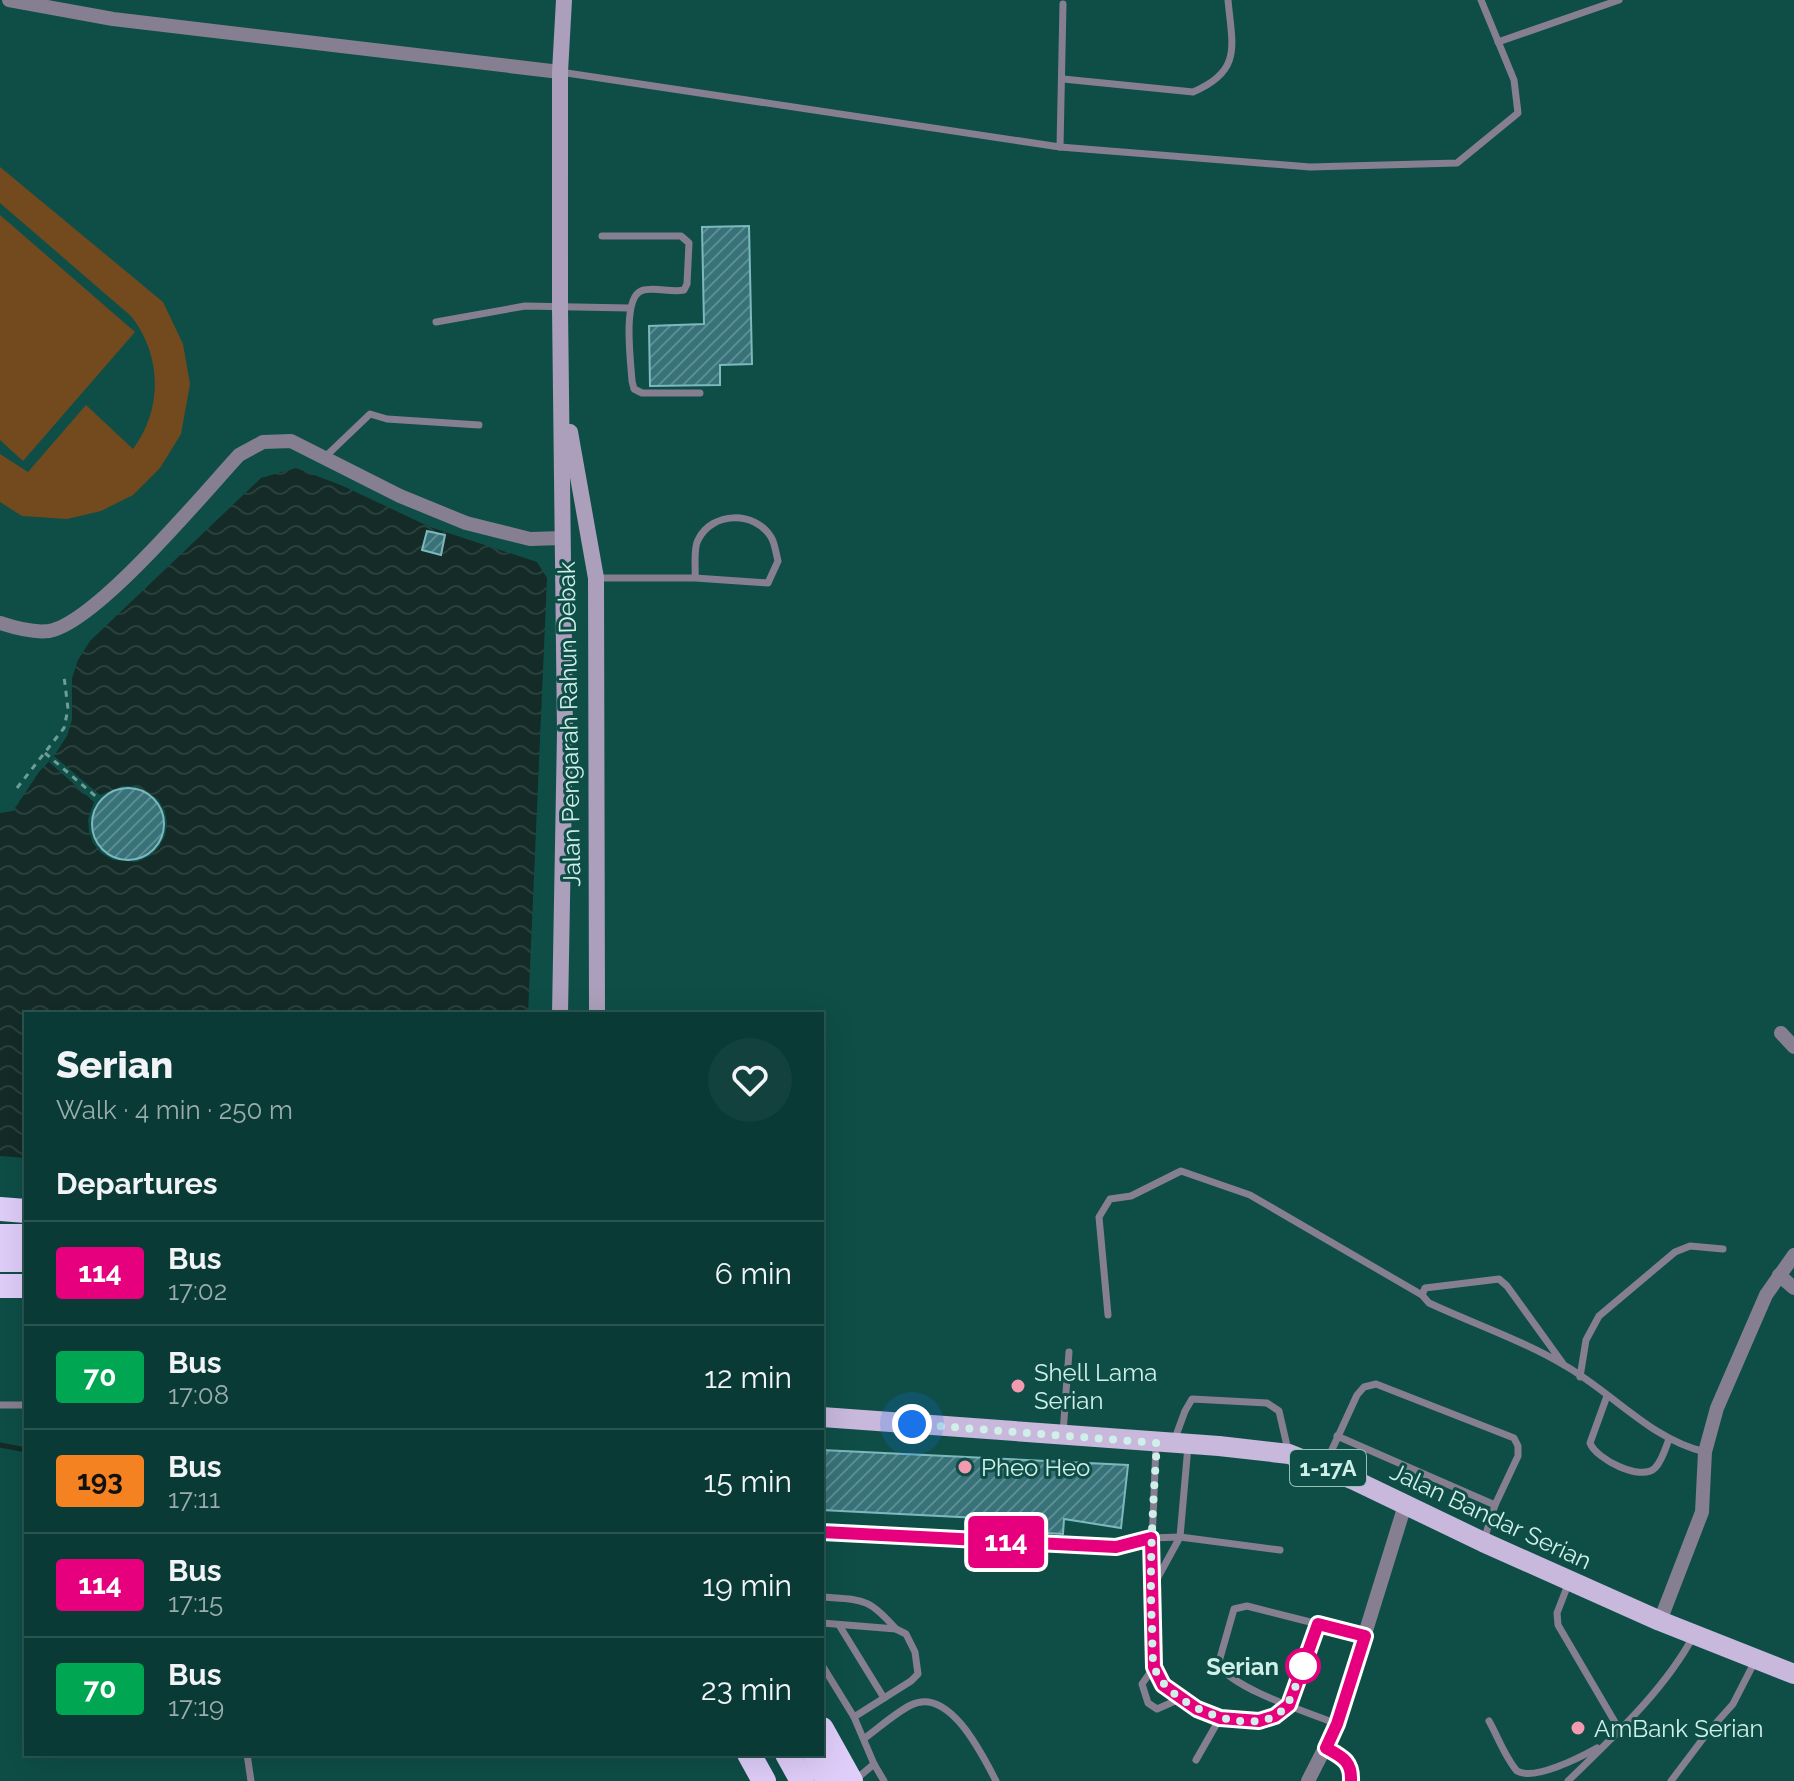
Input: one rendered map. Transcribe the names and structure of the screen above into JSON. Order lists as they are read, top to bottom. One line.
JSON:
{"streets":{"main road":["1-17A","Jalan Bandar Serian"],"street":["Jalan Pengarah Rahun Debak"]},"places":["Shell Lama Serian","Pheo Heo","Serian","AmBank Serian"],"lines":["bus line 114"],"page":{"on_map":"114","heading":[["Serian","Walk · 4 min · 250 m"],"Departures"],"list":[{"mark":"114","name":"Bus","note":"17:02","value":"6 min"},{"mark":"70","name":"Bus","note":"17:08","value":"12 min"},{"mark":"193","name":"Bus","note":"17:11","value":"15 min"},{"mark":"114","name":"Bus","note":"17:15","value":"19 min"},{"mark":"70","name":"Bus","note":"17:19","value":"23 min"}]}}
